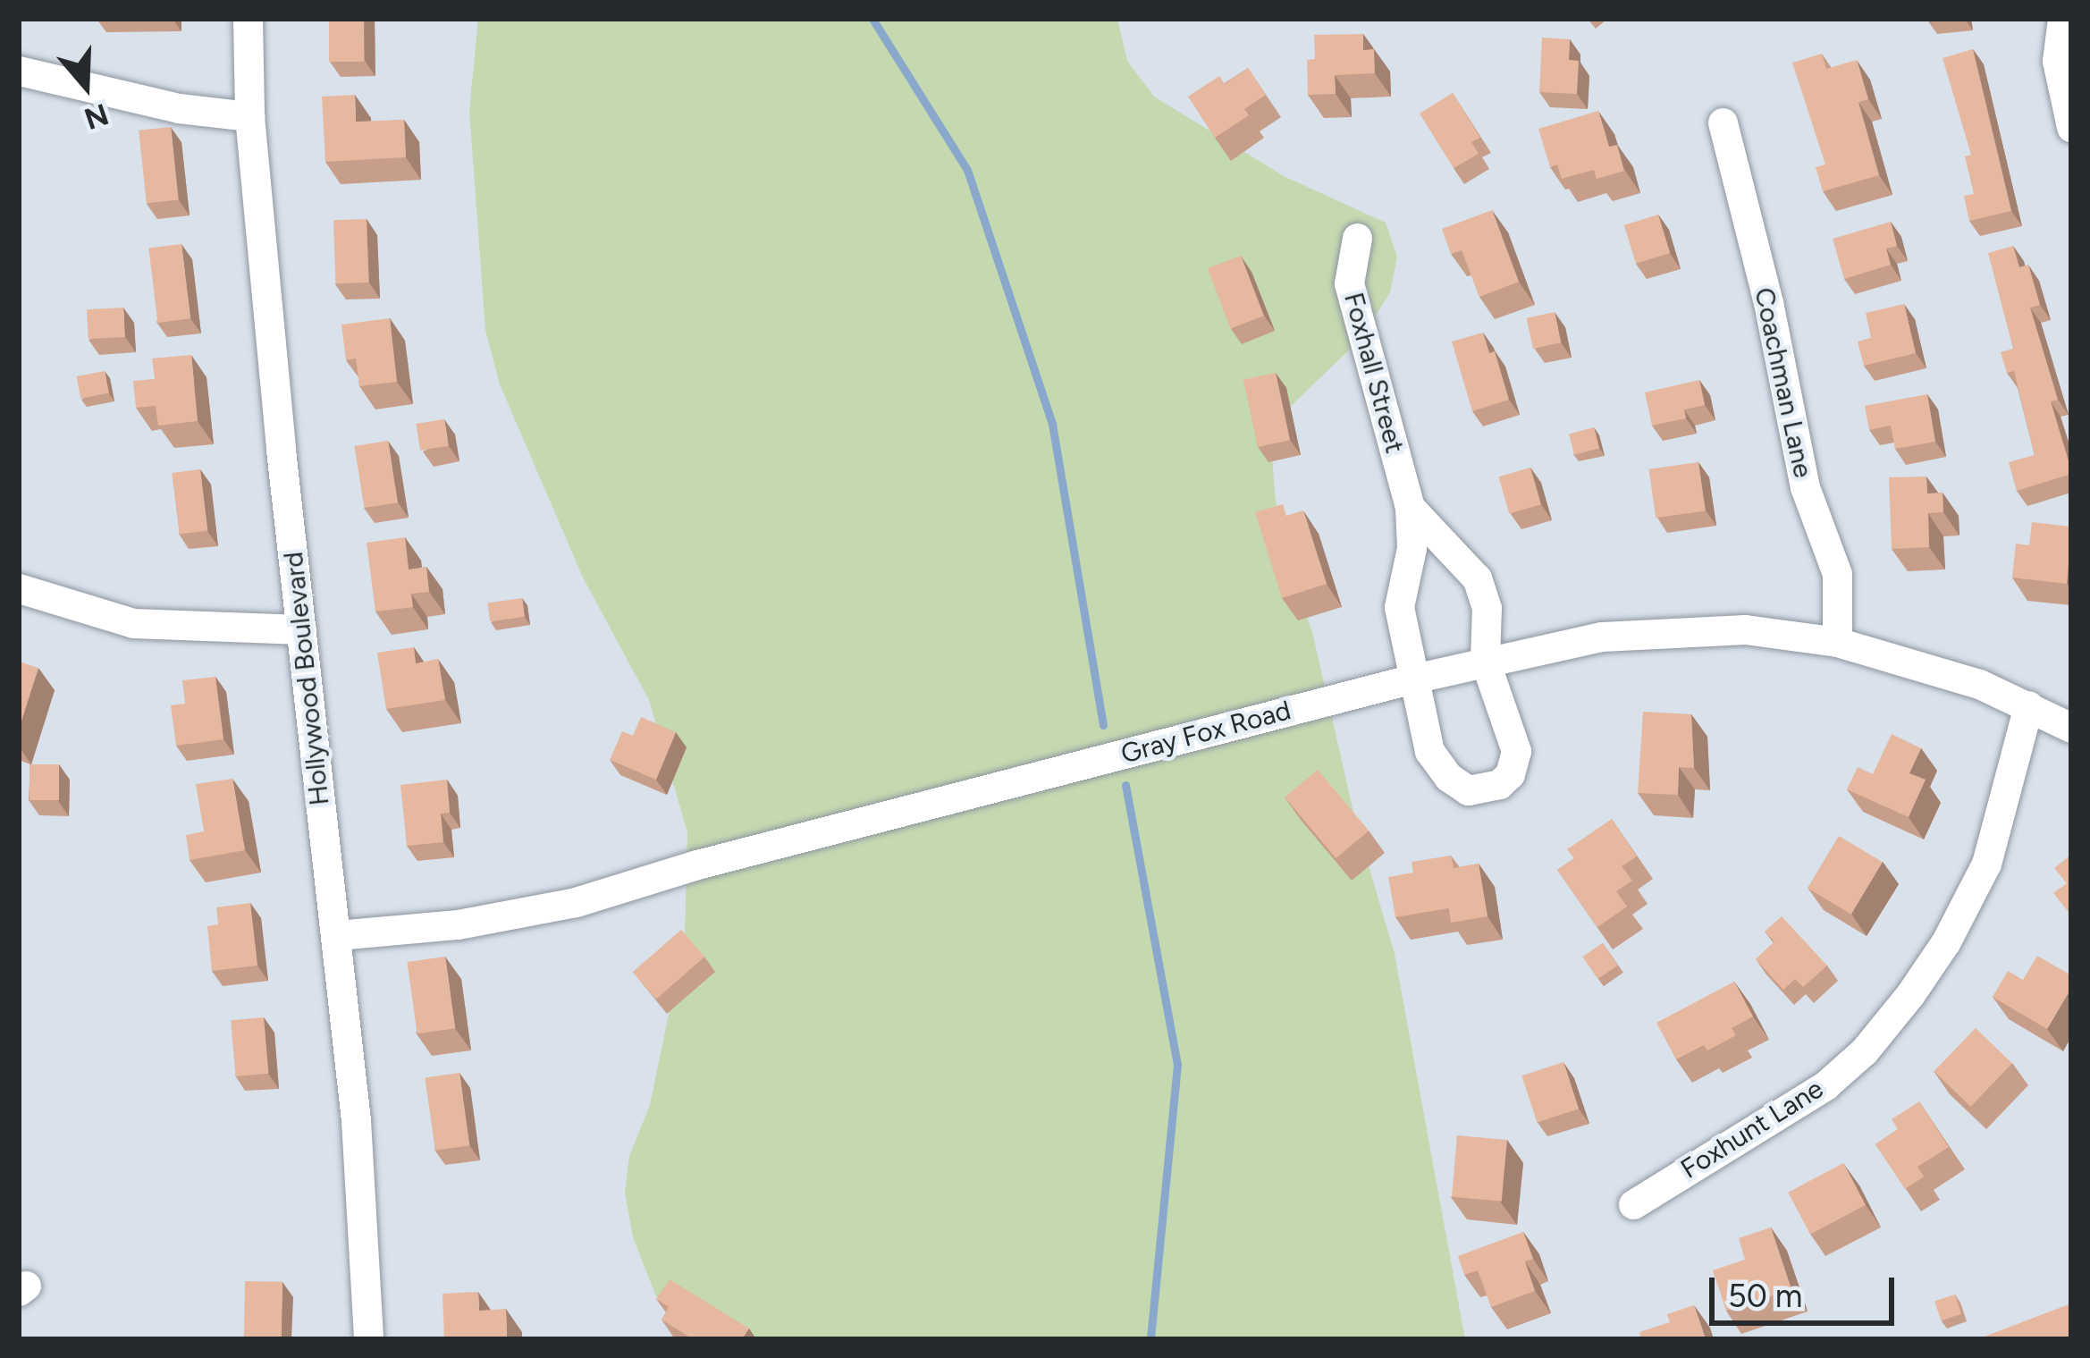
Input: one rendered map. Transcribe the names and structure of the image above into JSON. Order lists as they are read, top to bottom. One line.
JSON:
{"streets":{"street":["Foxhall Street","Coachman Lane","Hollywood Boulevard","Gray Fox Road","Foxhunt Lane"]},"crossings":[["Foxhall Street","Gray Fox Road"],["Coachman Lane","Gray Fox Road"],["Hollywood Boulevard","Gray Fox Road"],["Gray Fox Road","Foxhunt Lane"]],"scale_bar":"50 m","north":"bottom"}
